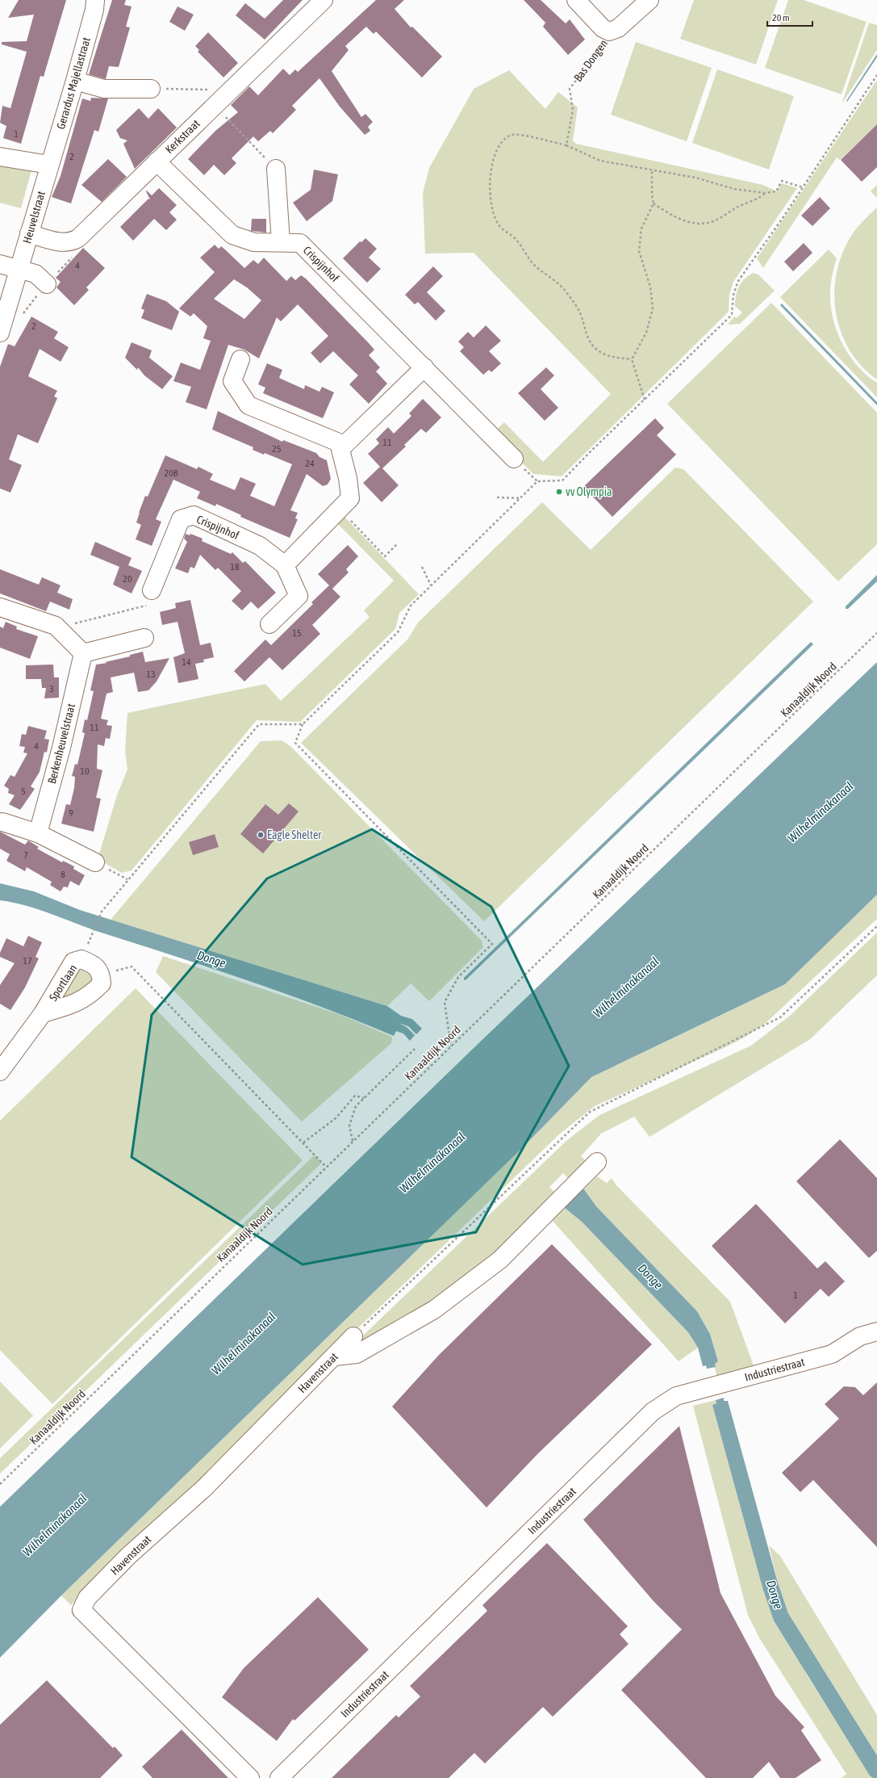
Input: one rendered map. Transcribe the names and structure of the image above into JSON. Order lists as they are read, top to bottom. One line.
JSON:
{"streets":{"street":["Bas Dongen","Gerardus Majellastraat","Kerkstraat","Heuvelstraat","Crispijnhof","Berkenheuvelstraat","Sportlaan","Industriestraat","Havenstraat"],"path":["Kanaaldijk Noord"]},"crossings":[["Gerardus Majellastraat","Heuvelstraat"],["Kerkstraat","Heuvelstraat"],["Kerkstraat","Crispijnhof"]],"water":["Wilhelminakanaal","Donge"],"places":["vv Olympia","Eagle Shelter"],"house_numbers":["1","2","4","2","11","25","24","20B","18","20","15","14","13","3","11","4","10","5","9","7","8","17","1"],"scale_bar":"20 m"}
